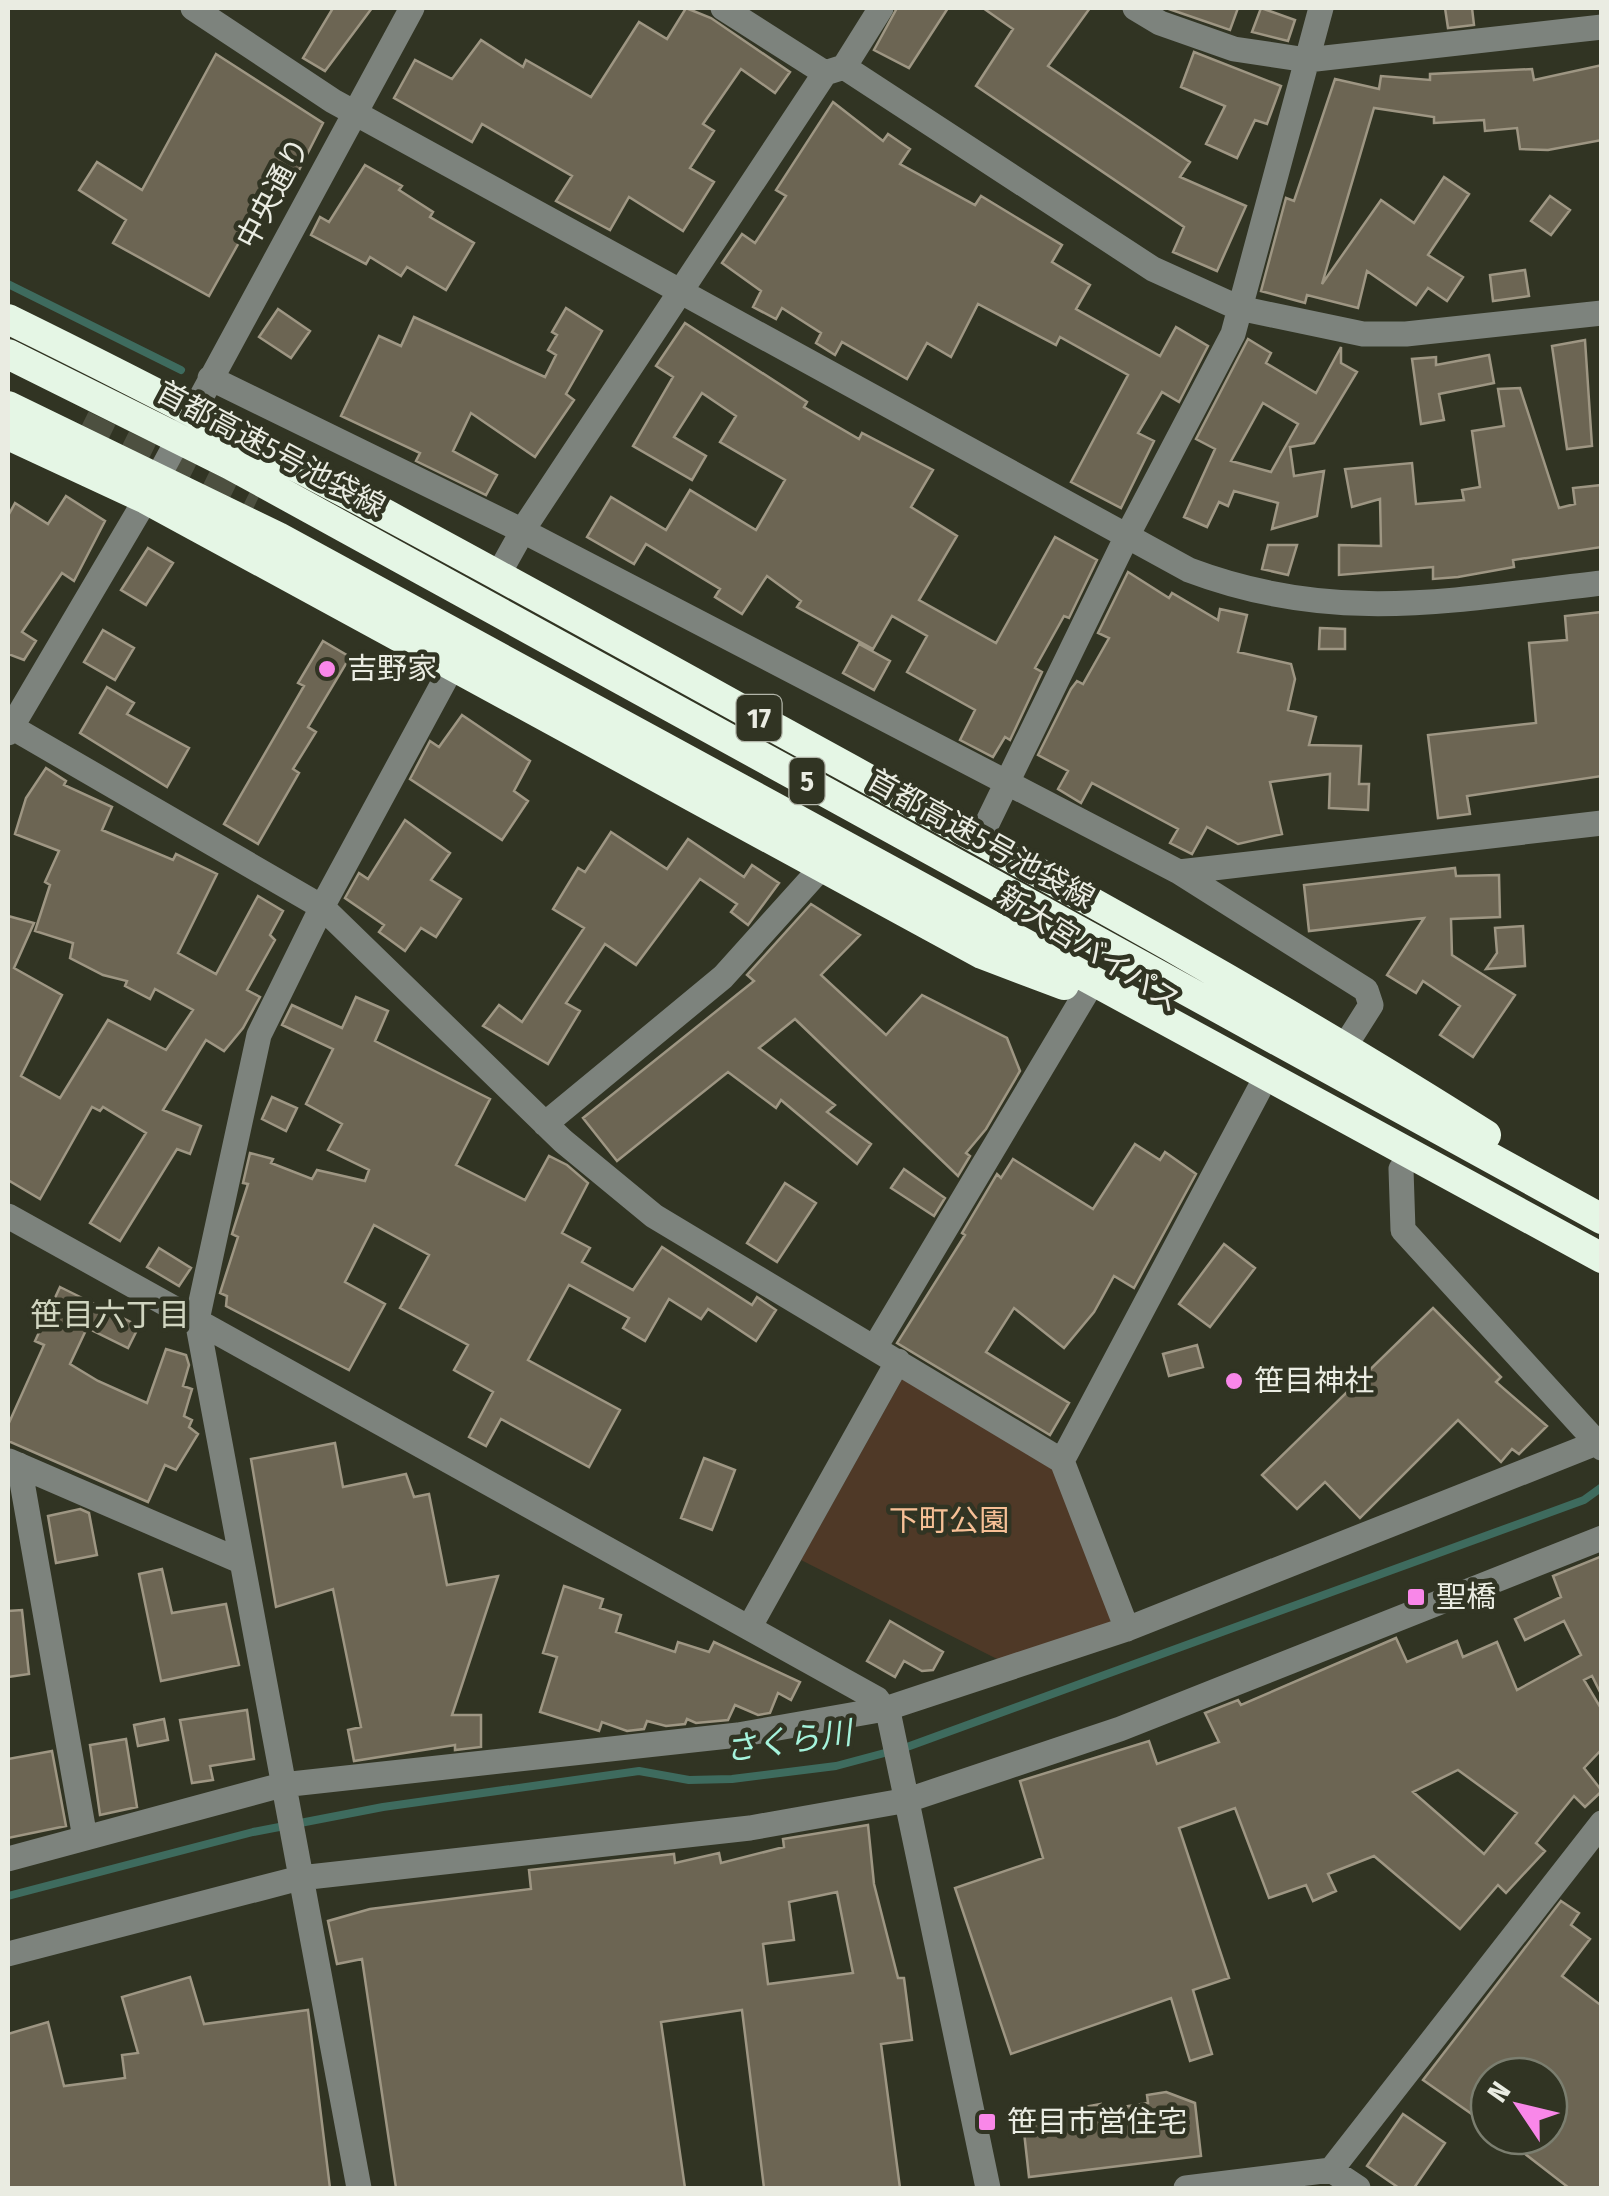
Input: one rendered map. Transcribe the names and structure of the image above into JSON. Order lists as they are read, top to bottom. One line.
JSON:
{"streets":{"highway":["首都高速5号池袋線","17","5","新大宮バイパス"],"street":["中央通り"]},"crossings":[["中央通り","17"],["17","新大宮バイパス"]],"districts":["笹目六丁目"],"water":["さくら川"],"parks":["下町公園"],"places":{"other":["吉野家","笹目神社"],"transit":["聖橋","笹目市営住宅"]},"north":"top left"}
